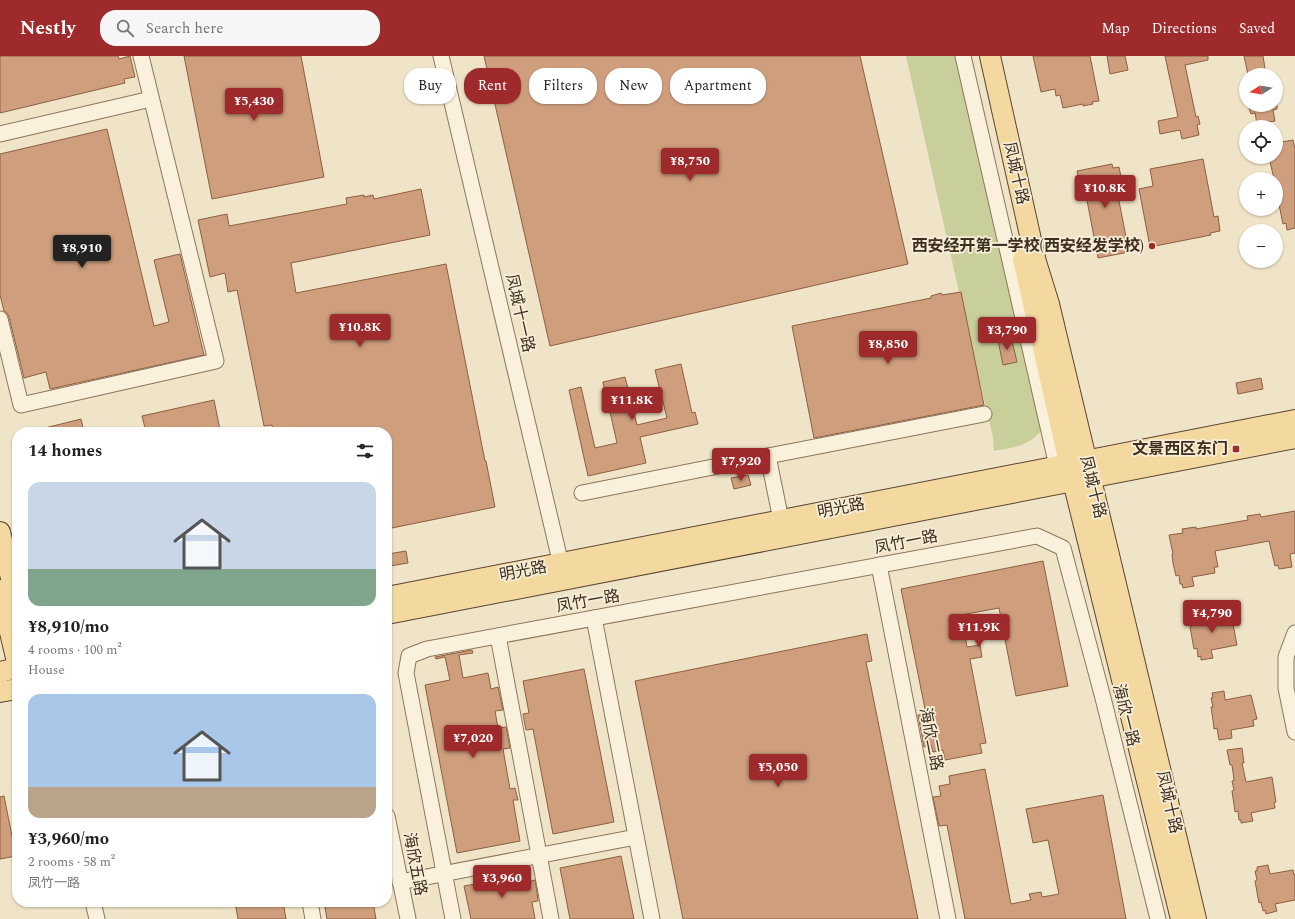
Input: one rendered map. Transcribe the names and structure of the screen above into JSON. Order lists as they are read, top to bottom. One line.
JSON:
{"streets":{"main road":["凤城十路","明光路"],"street":["凤城十一路","凤竹一路","海欣一路","海欣二路","海欣五路"]},"crossings":[["凤城十路","明光路"],["凤城十一路","明光路"],["凤竹一路","海欣一路"],["凤竹一路","海欣二路"]],"places":{"other":["西安经开第一学校(西安经发学校)"],"transit":["文景西区东门"]},"north":"left","page":{"header":"Nestly","search":"Search here","nav":["Map","Directions","Saved"],"map_buttons":["+","−"],"chip":["Buy","Rent","Filters","New","Apartment"],"price":["¥5,430","¥8,750","¥10.8K","¥8,910","¥10.8K","¥3,790","¥8,850","¥11.8K","¥7,920","¥4,790","¥11.9K","¥7,020","¥5,050","¥3,960"],"heading":"14 homes","list":[{"name":"¥8,910/mo","note":"4 rooms · 100 m² · House"},{"name":"¥3,960/mo","note":"2 rooms · 58 m² · 凤竹一路"}]}}
